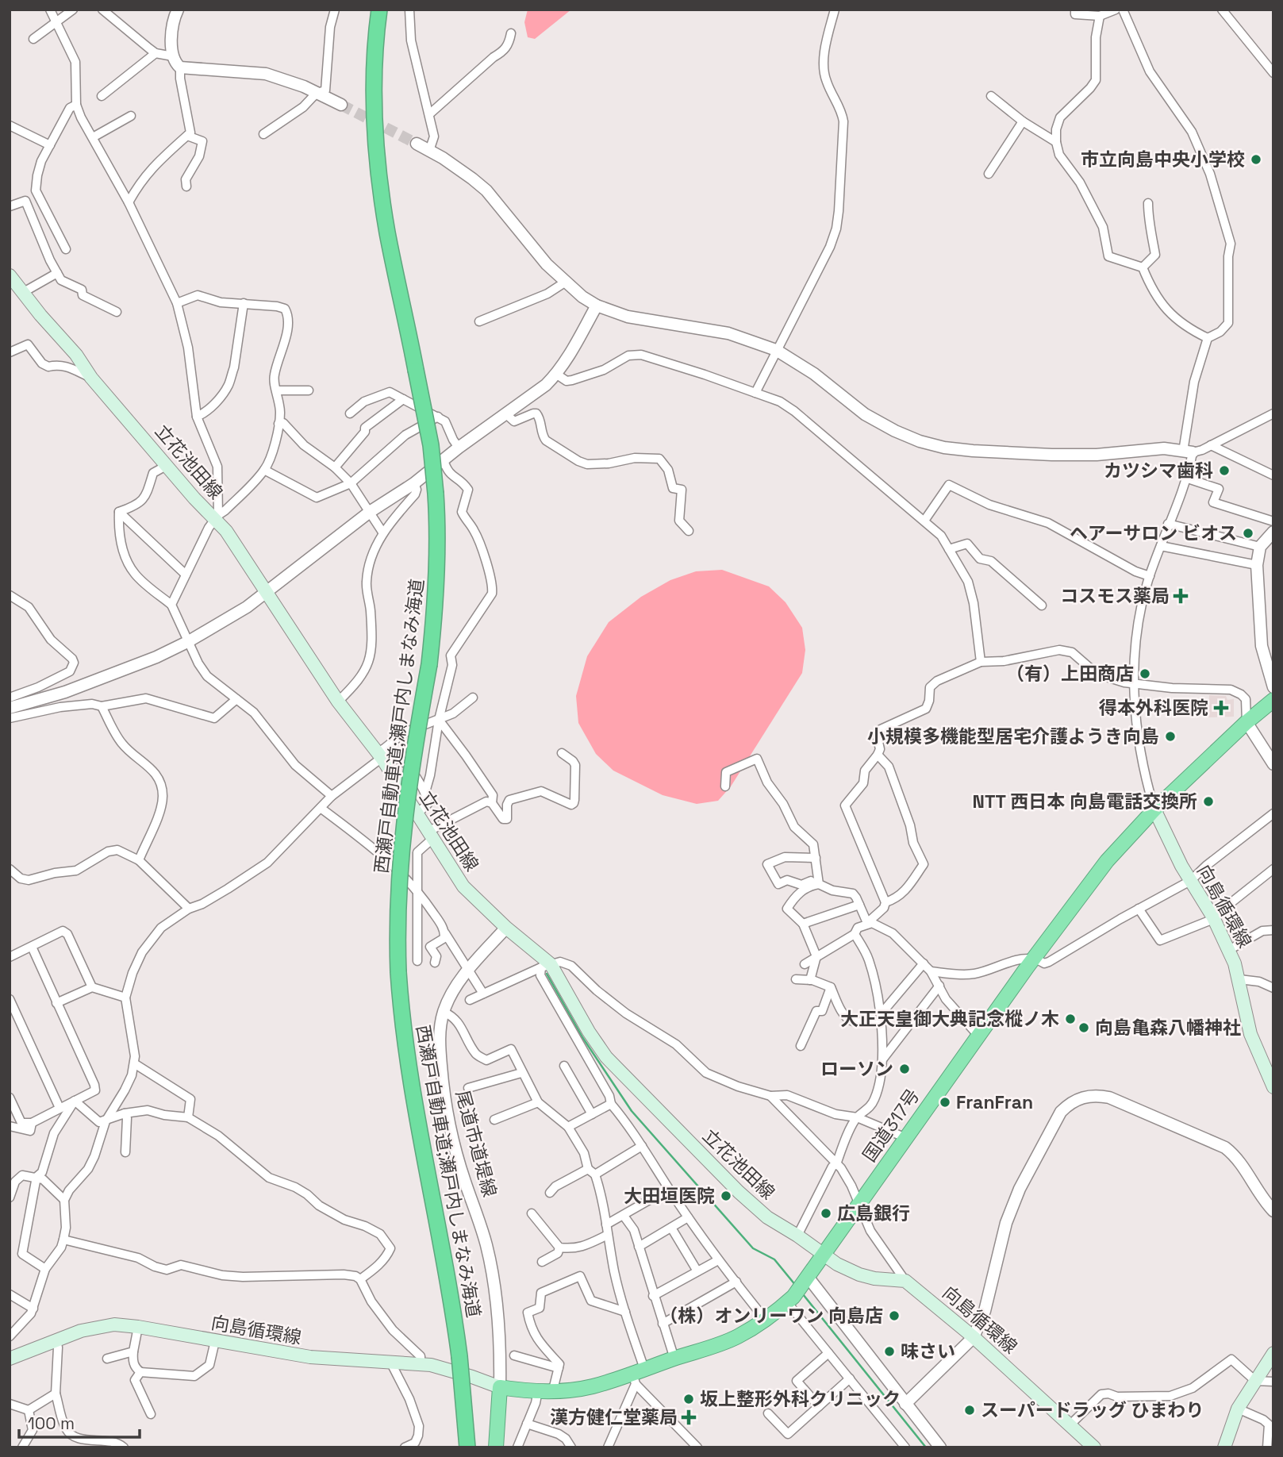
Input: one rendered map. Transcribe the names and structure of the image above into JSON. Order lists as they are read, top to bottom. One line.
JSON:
{"streets":{"highway":["西瀬戸自動車道;瀬戸内しまなみ海道","国道317号"],"main road":["立花池田線","向島循環線"],"street":["尾道市道堤線"]},"crossings":[["立花池田線","国道317号"],["立花池田線","尾道市道堤線"],["向島循環線","国道317号"],["向島循環線","尾道市道堤線"],["国道317号","尾道市道堤線"]],"places":{"other":["市立向島中央小学校","カツシマ歯科","ヘアーサロン ビオス","（有）上田商店","小規模多機能型居宅介護ようき向島","NTT 西日本 向島電話交換所","大正天皇御大典記念樅ノ木","向島亀森八幡神社","ローソン","FranFran","大田垣医院","広島銀行","（株）オンリーワン 向島店","味さい","坂上整形外科クリニック","スーパードラッグ ひまわり"],"health":["コスモス薬局","得本外科医院","漢方健仁堂薬局"]},"scale_bar":"100 m"}
